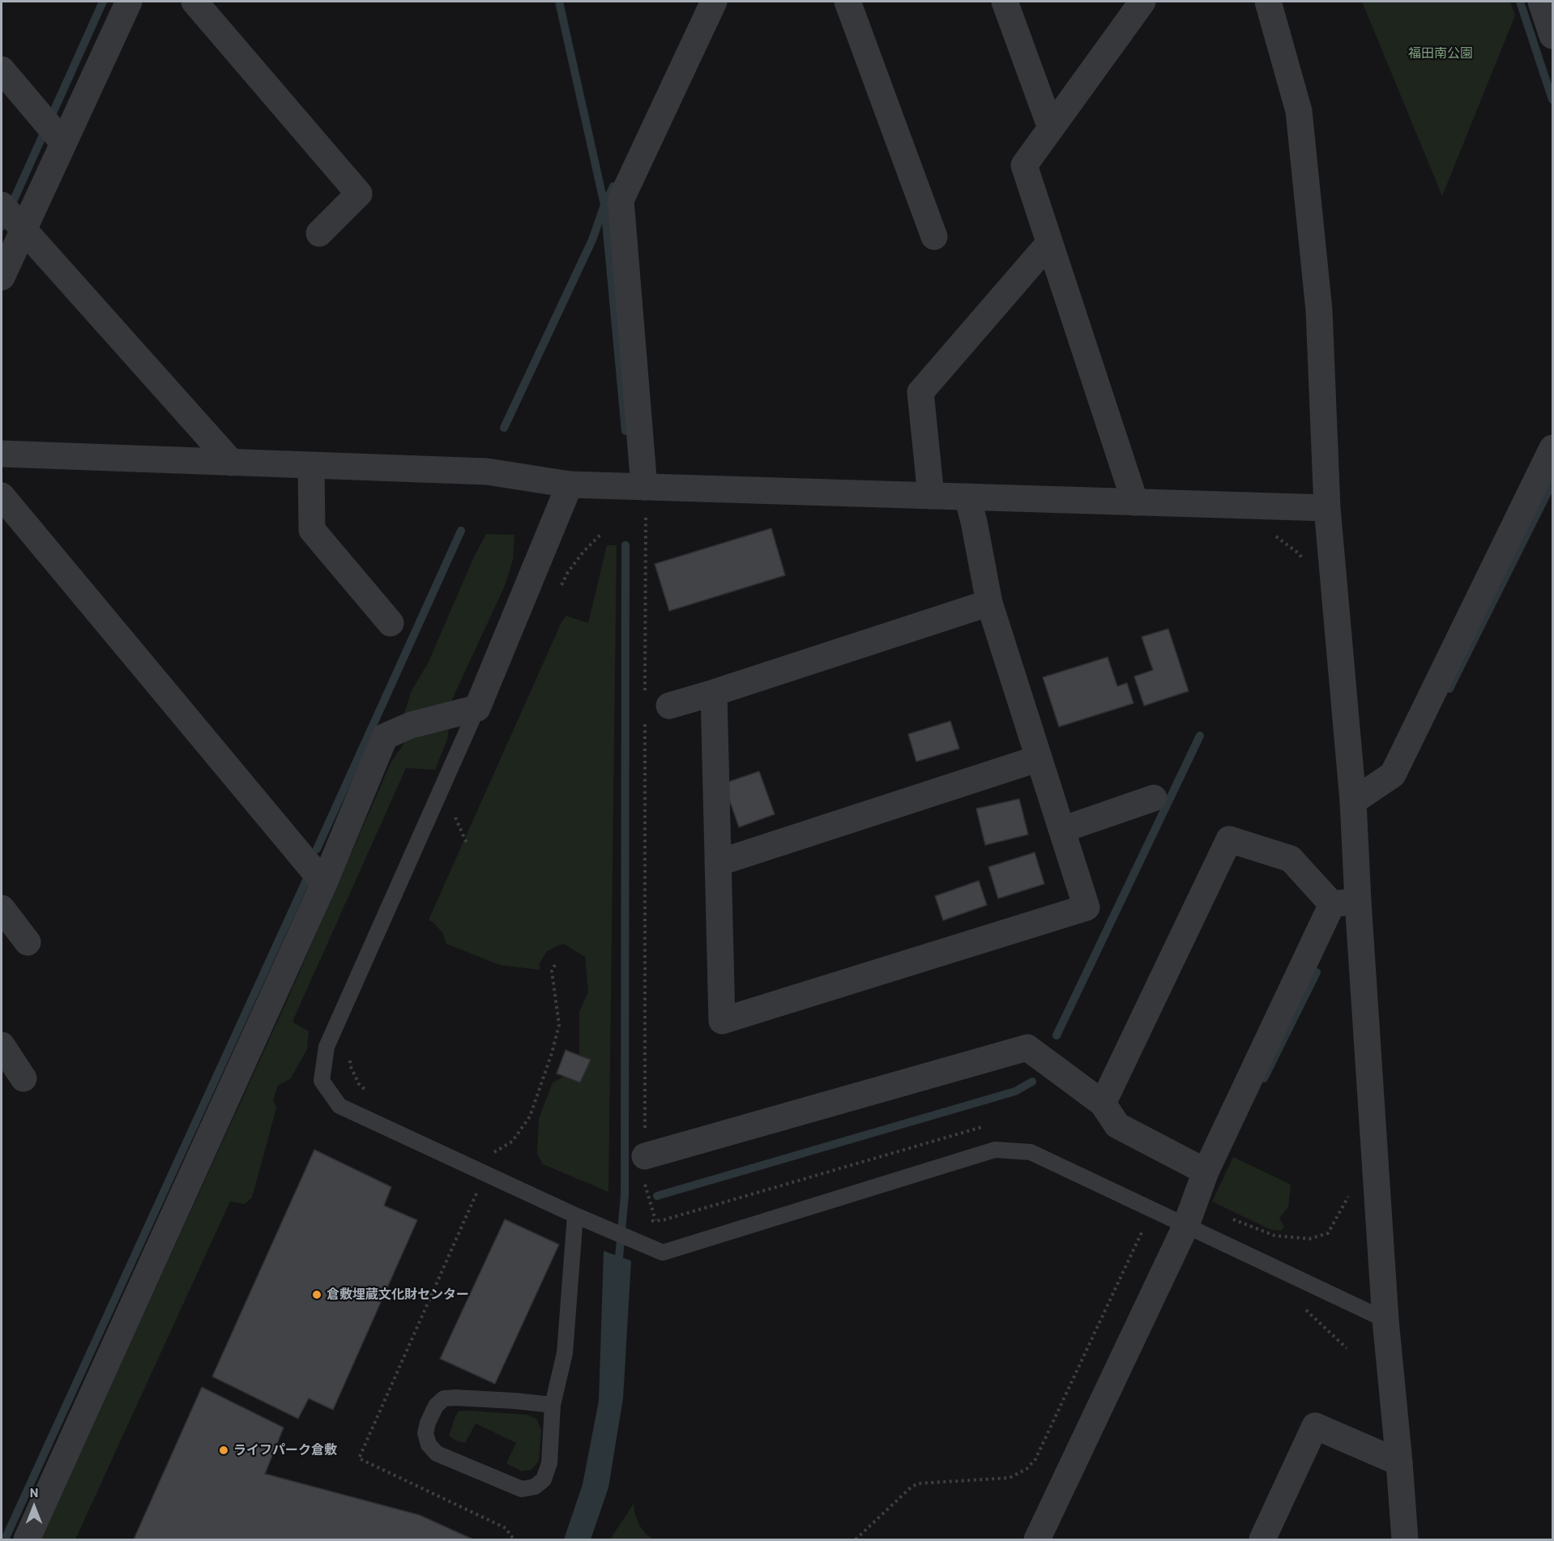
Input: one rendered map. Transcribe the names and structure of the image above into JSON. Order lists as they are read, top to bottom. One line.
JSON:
{"parks":["福田南公園"],"places":["倉敷埋蔵文化財センター","ライフパーク倉敷"],"north":"top"}
